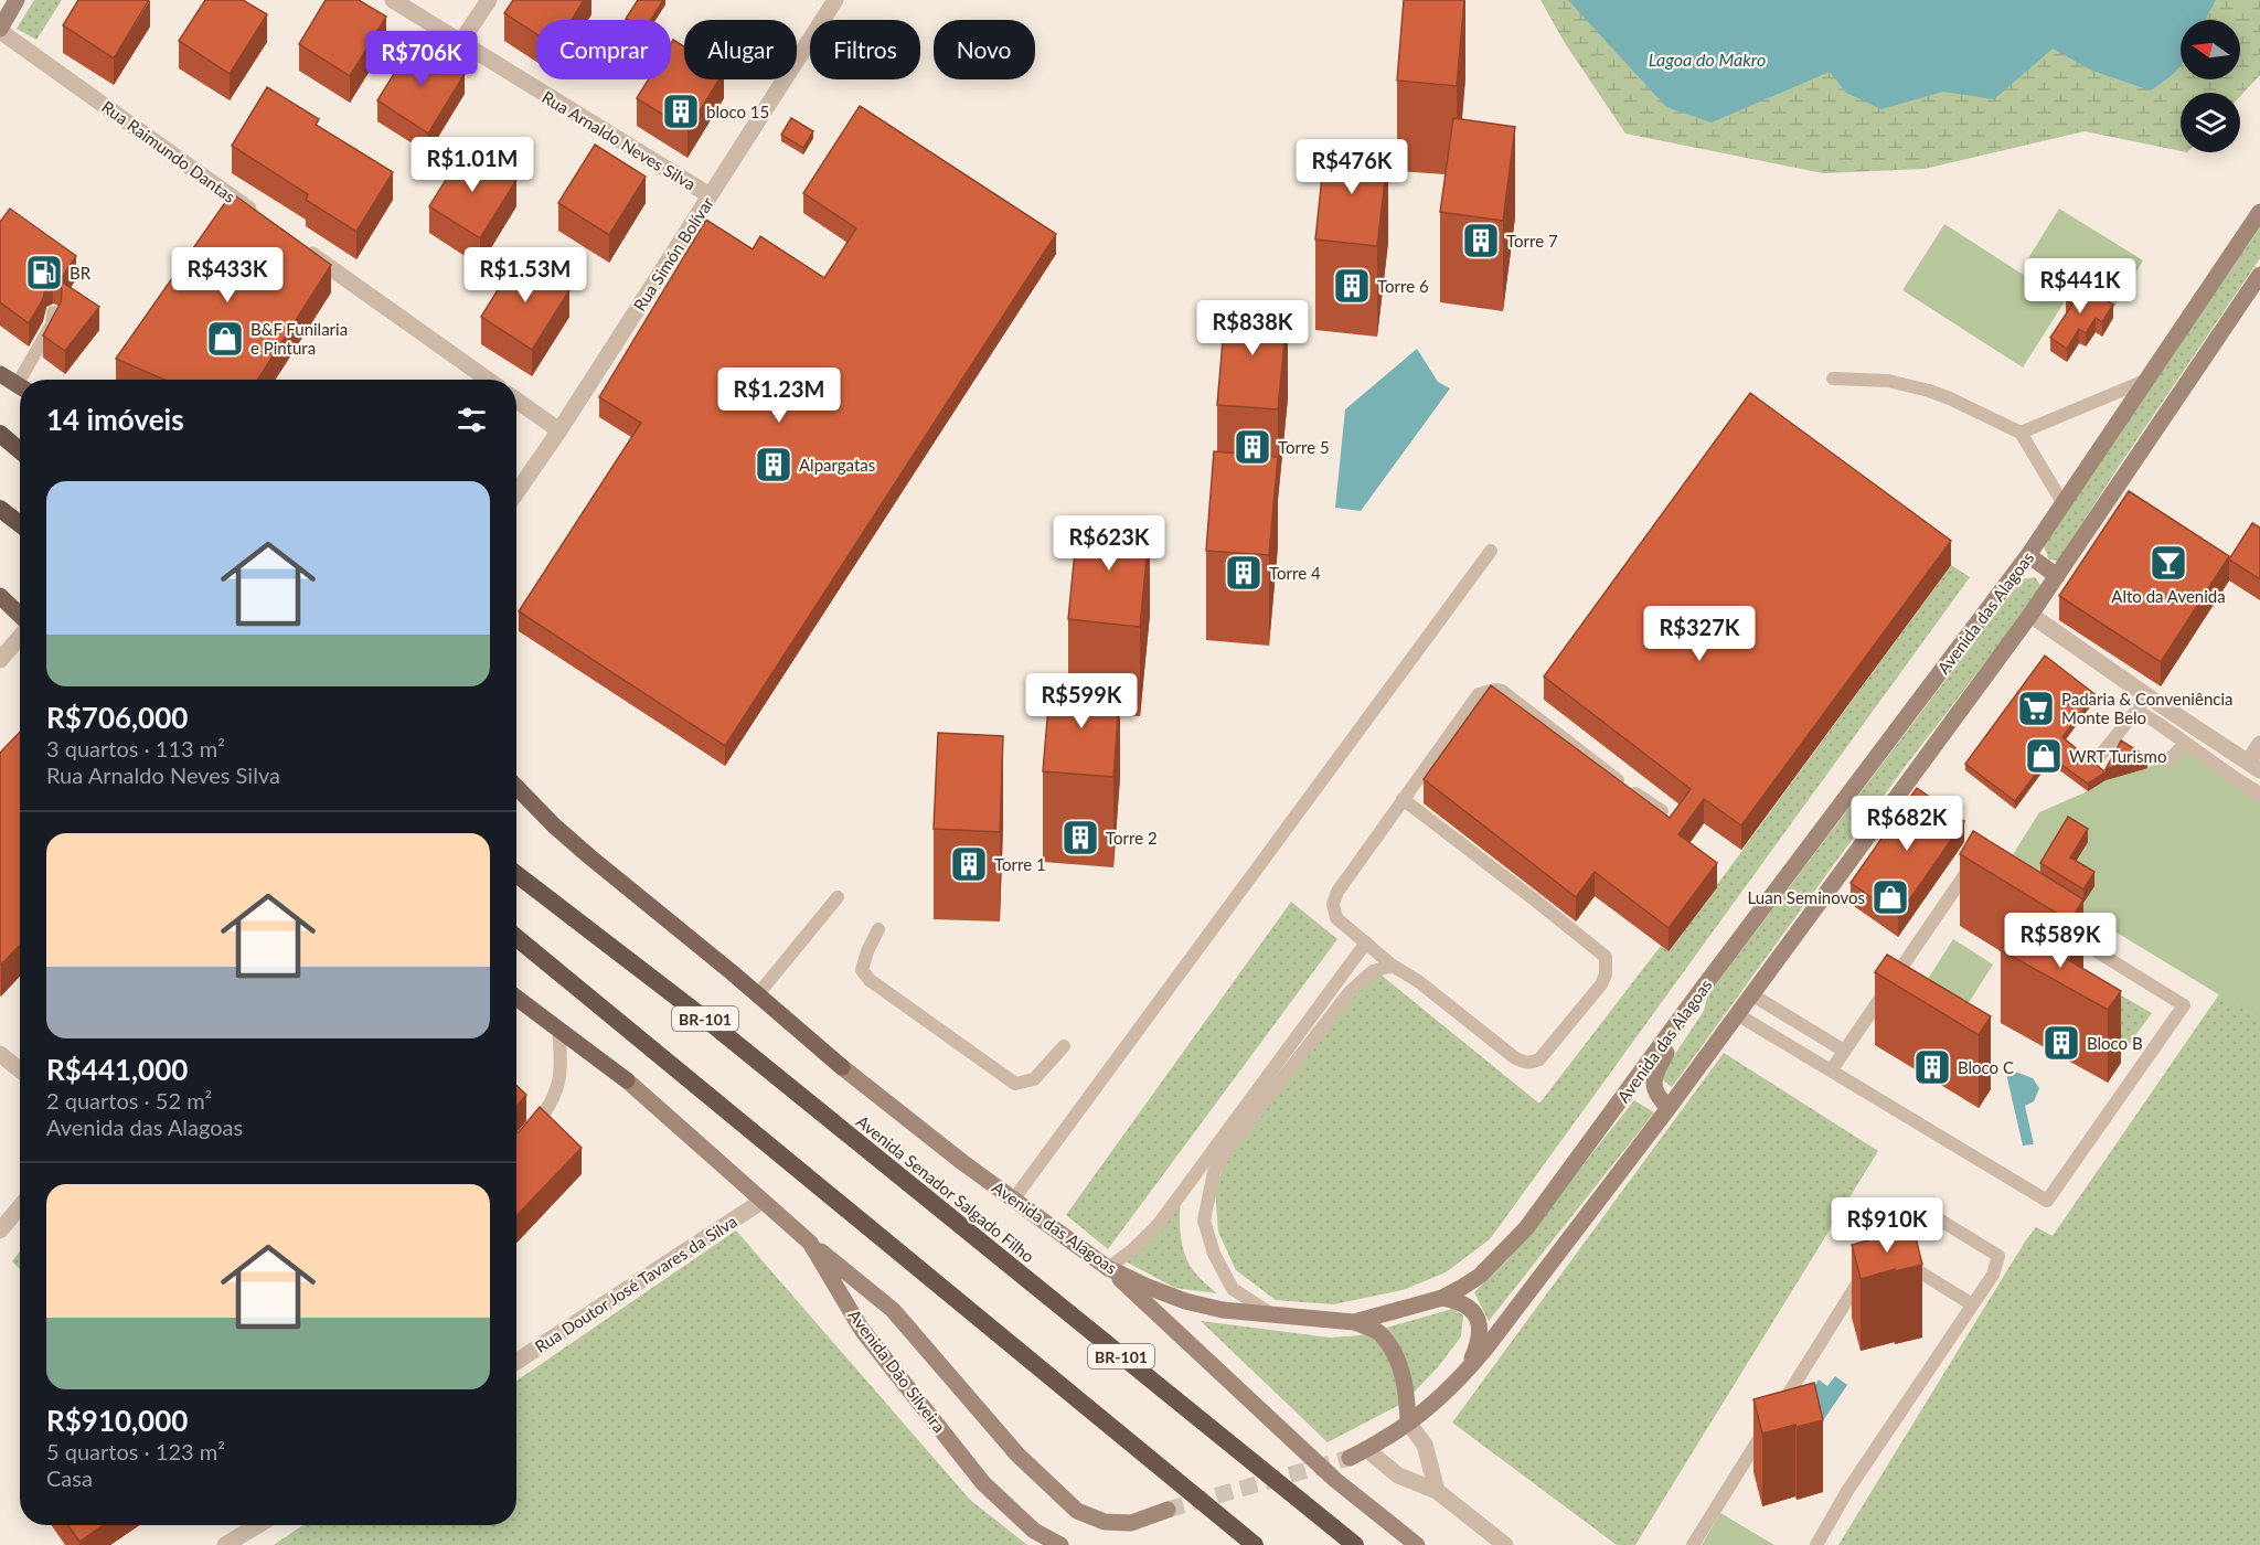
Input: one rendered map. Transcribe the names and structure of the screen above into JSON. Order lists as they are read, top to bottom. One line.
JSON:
{"streets":{"highway":["BR-101","Avenida Senador Salgado Filho"],"main road":["Avenida das Alagoas","Avenida Dão Silveira"],"street":["Rua Arnaldo Neves Silva","Rua Raimundo Dantas","Rua Simón Bolívar","Rua Doutor José Tavares da Silva"]},"crossings":[["Rua Arnaldo Neves Silva","Rua Simón Bolívar"],["Rua Doutor José Tavares da Silva","Avenida Dão Silveira"]],"water":["Lagoa do Makro"],"places":{"building":["bloco 15","Torre 7","Torre 6","Torre 5","Alpargatas","Torre 4","Torre 2","Torre 1","Bloco B","Bloco C"],"fuel station":["BR"],"shop":["B&F Funilaria e Pintura","WRT Turismo","Luan Seminovos"],"bar":["Alto da Avenida"],"supermarket":["Padaria & Conveniência Monte Belo"]},"north":"left","page":{"chip":["Comprar","Alugar","Filtros","Novo"],"price":["R$706K","R$1.01M","R$476K","R$433K","R$1.53M","R$441K","R$838K","R$1.23M","R$623K","R$327K","R$599K","R$682K","R$589K","R$910K"],"heading":"14 imóveis","list":[{"name":"R$706,000","note":"3 quartos · 113 m² · Rua Arnaldo Neves Silva"},{"name":"R$441,000","note":"2 quartos · 52 m² · Avenida das Alagoas"},{"name":"R$910,000","note":"5 quartos · 123 m² · Casa"}]}}
